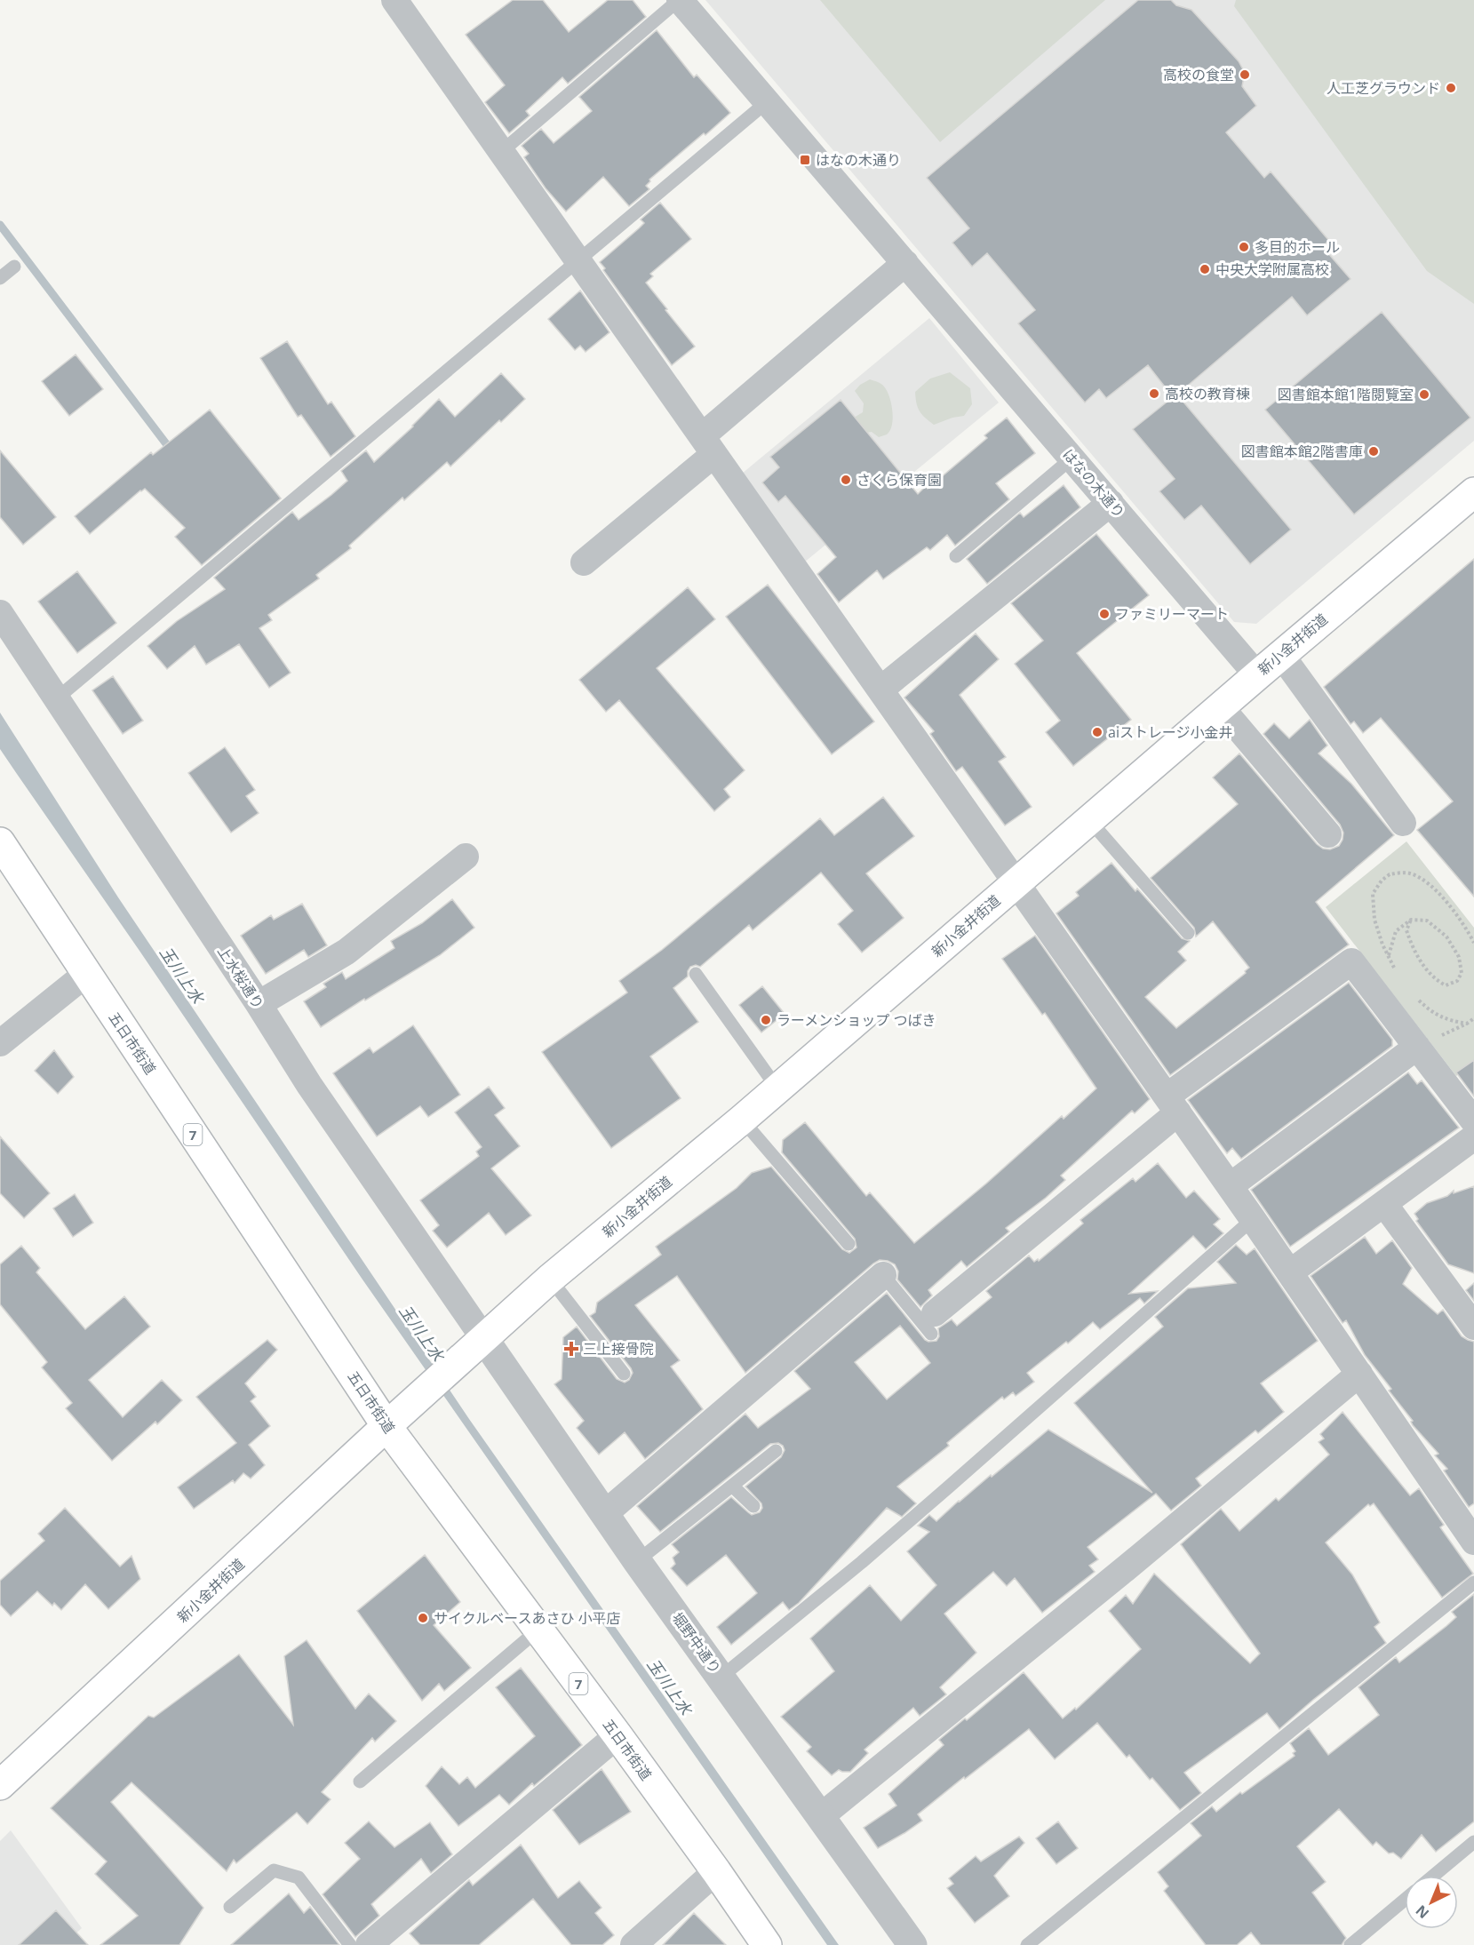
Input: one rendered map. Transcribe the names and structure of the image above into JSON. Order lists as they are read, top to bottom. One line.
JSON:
{"streets":{"main road":["新小金井街道","五日市街道","7"],"street":["はなの木通り","上水桜通り","堀野中通り"]},"crossings":[["はなの木通り","新小金井街道"],["新小金井街道","上水桜通り"],["新小金井街道","五日市街道"],["新小金井街道","堀野中通り"],["上水桜通り","堀野中通り"]],"water":["玉川上水"],"places":{"other":["高校の食堂","人工芝グラウンド","多目的ホール","中央大学附属高校","高校の教育棟","図書館本館1階閱覽室","図書館本館2階書庫","さくら保育園","ファミリーマート","aiストレージ小金井","ラーメンショップ つばき","サイクルベースあさひ 小平店"],"transit":["はなの木通り"],"health":["三上接骨院"]},"north":"bottom left"}
